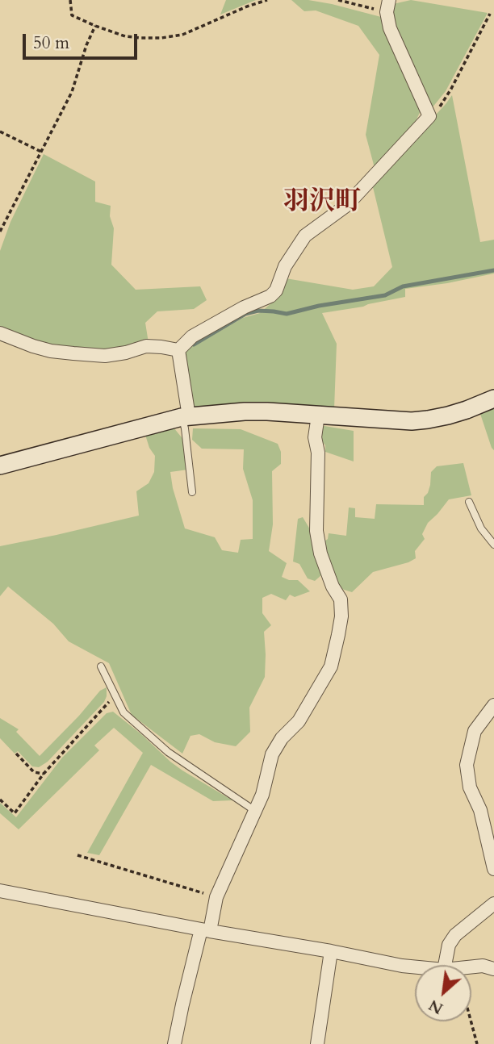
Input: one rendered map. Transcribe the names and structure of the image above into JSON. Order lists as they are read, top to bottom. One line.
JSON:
{"districts":["羽沢町"],"scale_bar":"50 m","north":"bottom left"}
